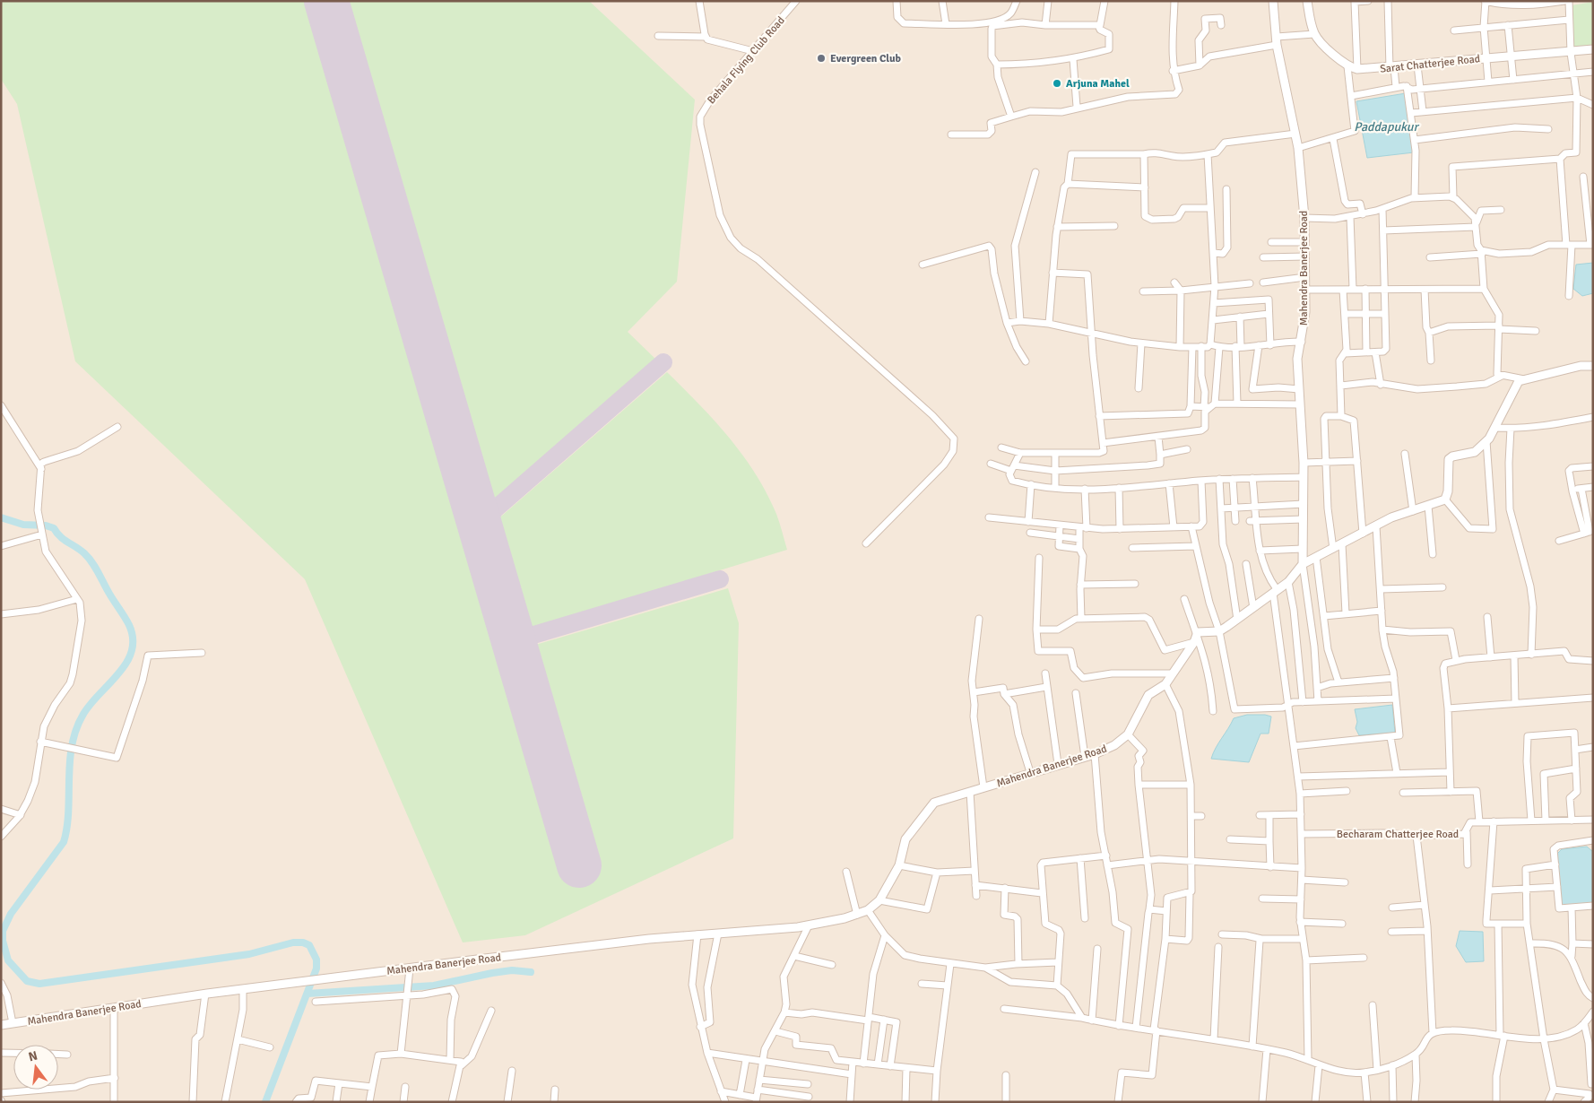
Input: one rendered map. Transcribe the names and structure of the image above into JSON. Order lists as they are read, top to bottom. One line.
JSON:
{"streets":{"street":["Behala Flying Club Road","Sarat Chatterjee Road","Mahendra Banerjee Road","Becharam Chatterjee Road"]},"water":["Paddapukur"],"places":["Evergreen Club","Arjuna Mahel"],"north":"top"}
